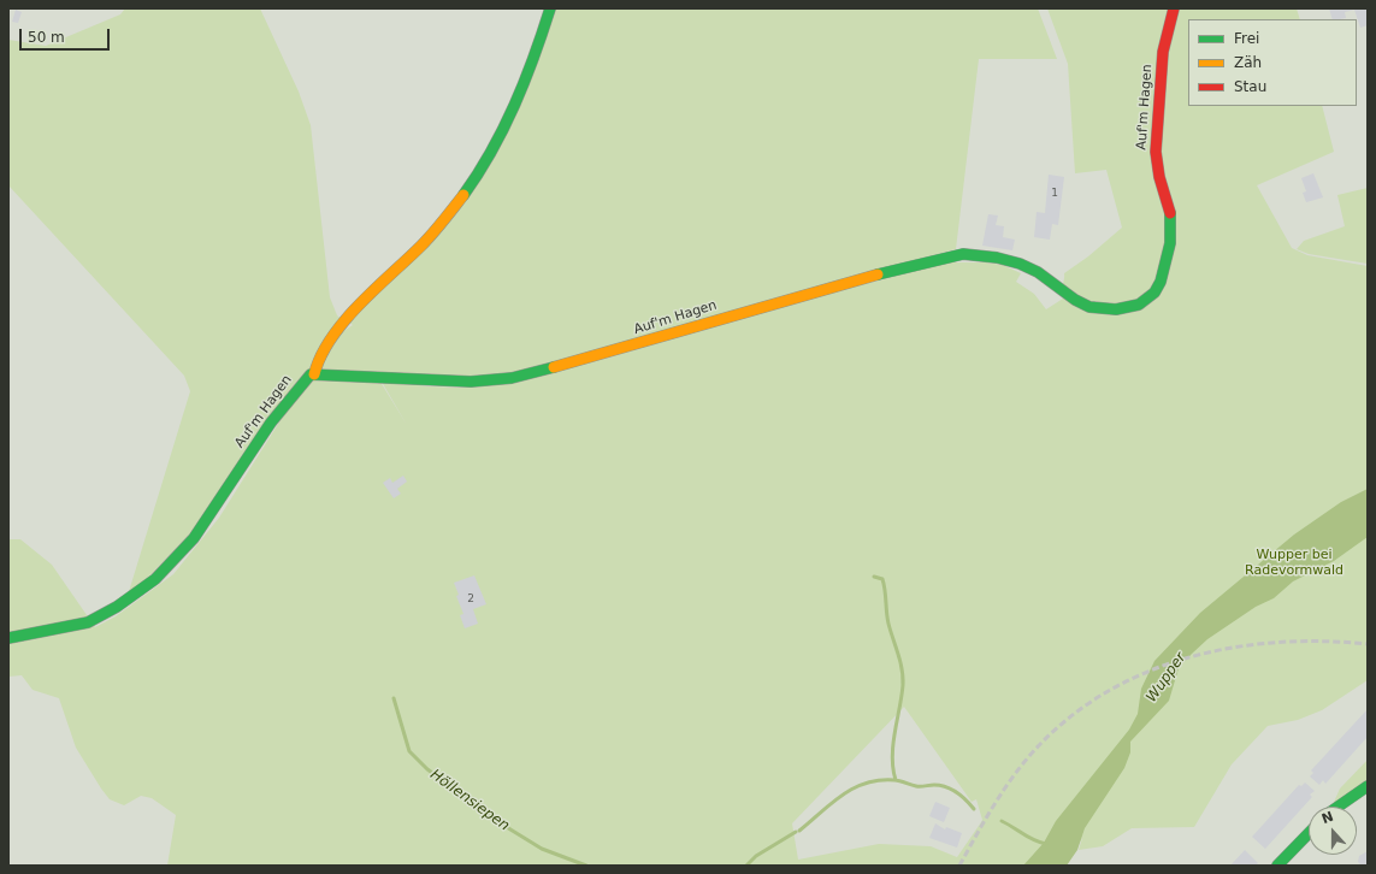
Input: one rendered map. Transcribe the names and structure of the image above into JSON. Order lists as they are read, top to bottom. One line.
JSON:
{"streets":{"street":["Auf'm Hagen"]},"water":["Wupper","Höllensiepen"],"parks":["Wupper bei Radevormwald"],"house_numbers":["1","2"],"legend":["Frei","Zäh","Stau"],"scale_bar":"50 m","north":"top"}
